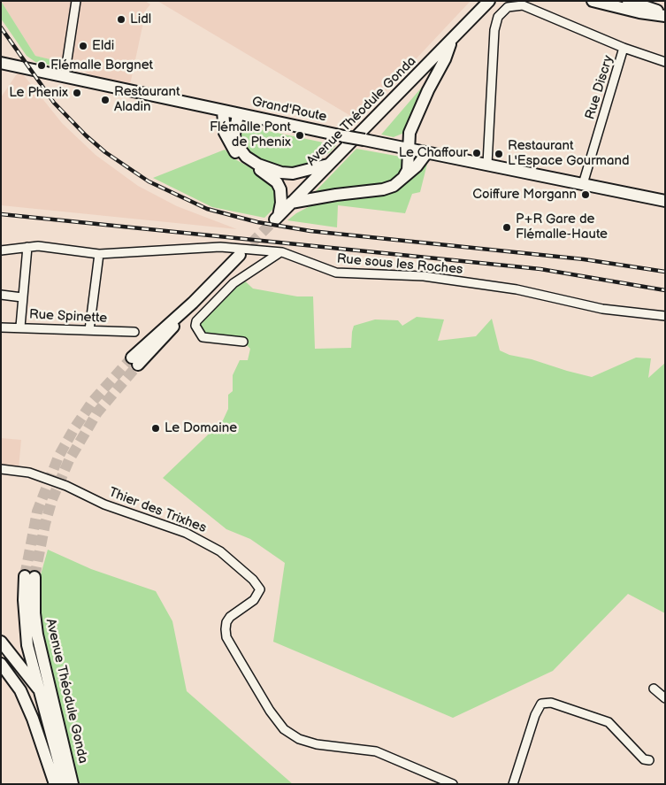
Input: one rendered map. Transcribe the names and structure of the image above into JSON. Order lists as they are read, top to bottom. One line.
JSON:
{"streets":{"main road":["Grand'Route","Avenue Théodule Gonda"],"street":["Rue Discry","Rue sous les Roches","Rue Spinette","Thier des Trixhes"]},"crossings":[["Rue Discry","Grand'Route"],["Grand'Route","Avenue Théodule Gonda"]],"places":["Lidl","Eldi","Flémalle Borgnet","Le Phenix","Restaurant Aladin","Flémalle Pont de Phenix","Le Chaffour","Restaurant L'Espace Gourmand","Coiffure Morgann","P+R Gare de Flémalle-Haute","Le Domaine"]}
